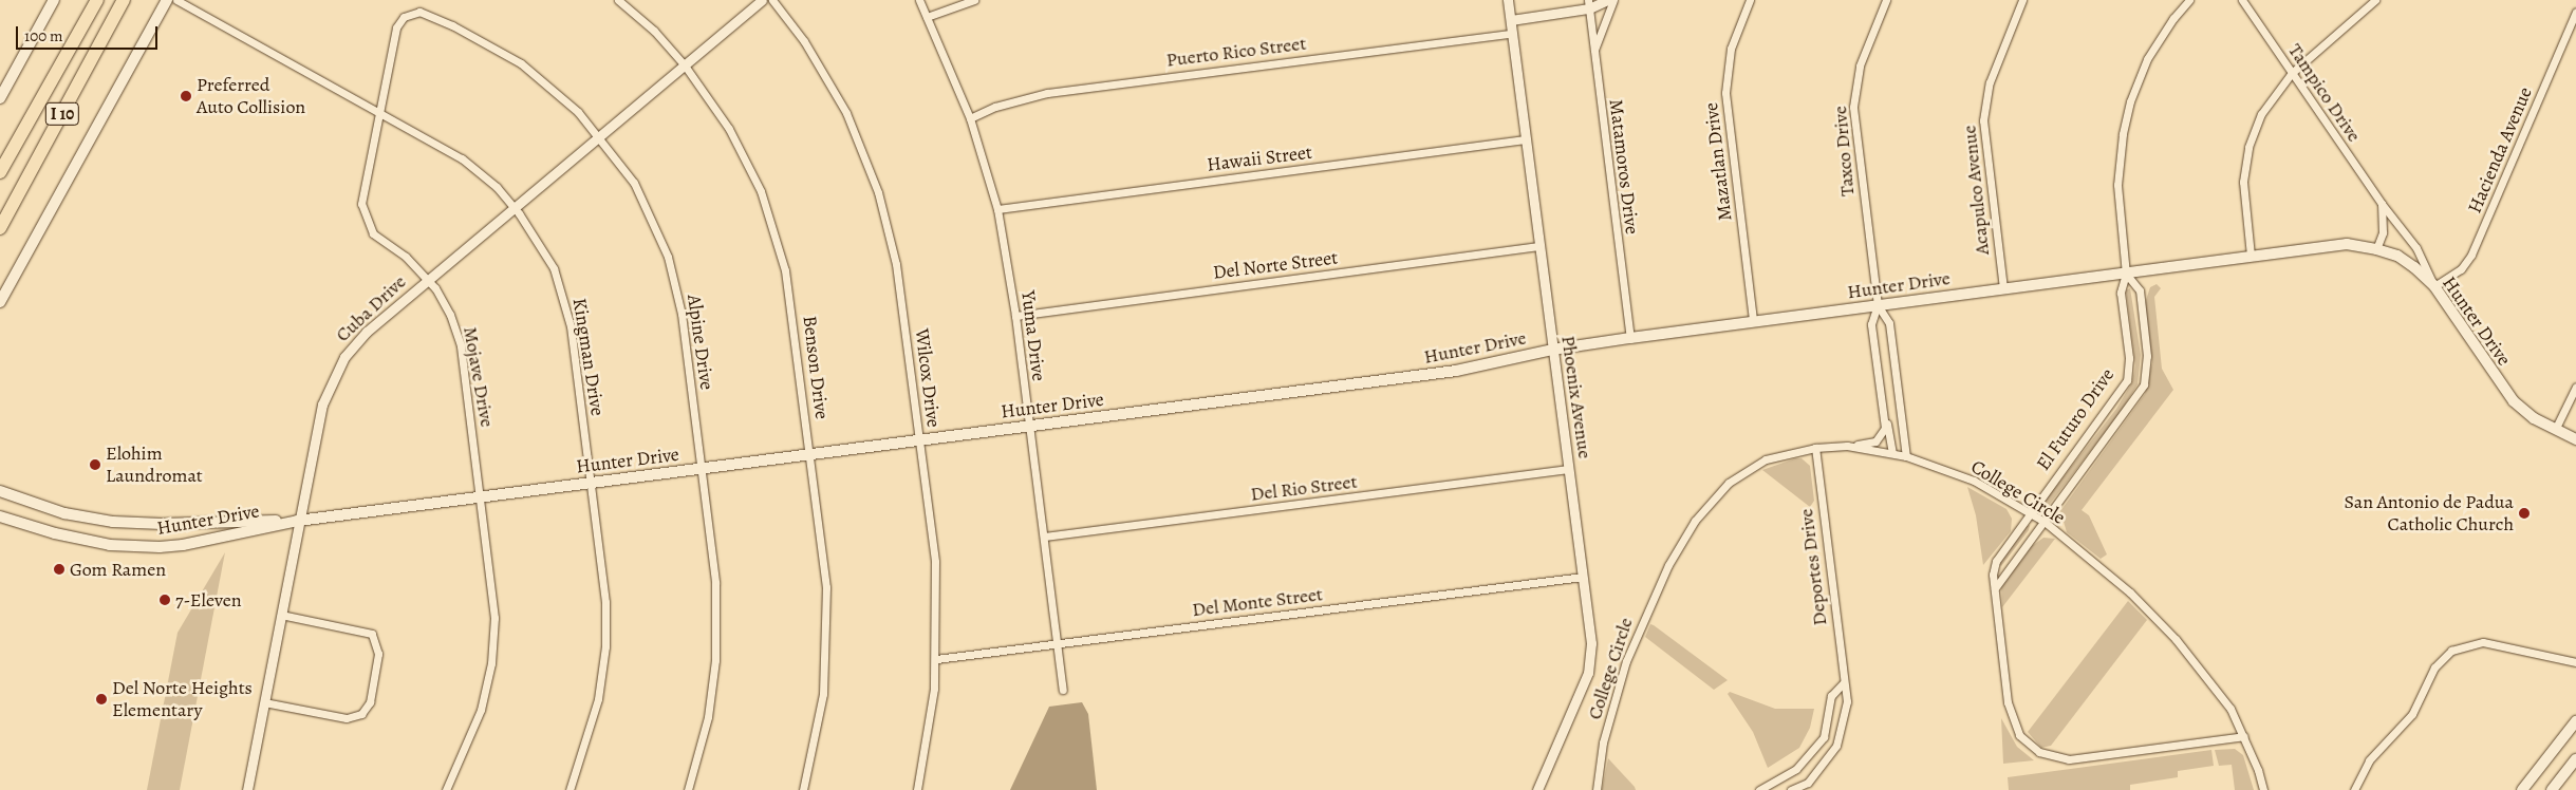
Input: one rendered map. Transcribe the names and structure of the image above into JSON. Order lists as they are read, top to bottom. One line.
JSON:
{"streets":{"highway":["I 10"],"main road":["Hunter Drive"],"street":["Puerto Rico Street","Tampico Drive","Hacienda Avenue","Taxco Drive","Hawaii Street","Mazatlan Drive","Matamoros Drive","Acapulco Avenue","Del Norte Street","Cuba Drive","Yuma Drive","Alpine Drive","Kingman Drive","Benson Drive","Mojave Drive","Wilcox Drive","Phoenix Avenue","El Futuro Drive","Del Rio Street","College Circle","Deportes Drive","Del Monte Street"]},"crossings":[["Puerto Rico Street","Yuma Drive"],["Puerto Rico Street","Phoenix Avenue"],["Tampico Drive","Hacienda Avenue"],["Tampico Drive","Hunter Drive"],["Hacienda Avenue","Hunter Drive"],["Taxco Drive","Hunter Drive"],["Hawaii Street","Yuma Drive"],["Hawaii Street","Phoenix Avenue"],["Mazatlan Drive","Hunter Drive"],["Matamoros Drive","Hunter Drive"],["Acapulco Avenue","Hunter Drive"],["Del Norte Street","Yuma Drive"],["Del Norte Street","Phoenix Avenue"],["Hunter Drive","Cuba Drive"],["Hunter Drive","Yuma Drive"],["Hunter Drive","Alpine Drive"],["Hunter Drive","Kingman Drive"],["Hunter Drive","Benson Drive"],["Hunter Drive","Mojave Drive"],["Hunter Drive","Wilcox Drive"],["Hunter Drive","Phoenix Avenue"],["Hunter Drive","El Futuro Drive"],["Cuba Drive","Alpine Drive"],["Cuba Drive","Kingman Drive"],["Cuba Drive","Benson Drive"],["Cuba Drive","Mojave Drive"],["Yuma Drive","Del Rio Street"],["Yuma Drive","Del Monte Street"],["Alpine Drive","Mojave Drive"],["Kingman Drive","Mojave Drive"],["Wilcox Drive","Del Monte Street"],["Phoenix Avenue","Del Rio Street"],["Phoenix Avenue","Del Monte Street"],["El Futuro Drive","College Circle"],["College Circle","Deportes Drive"]],"places":["Preferred Auto Collision","Elohim Laundromat","San Antonio de Padua Catholic Church","Gom Ramen","7-Eleven","Del Norte Heights Elementary"],"scale_bar":"100 m"}
